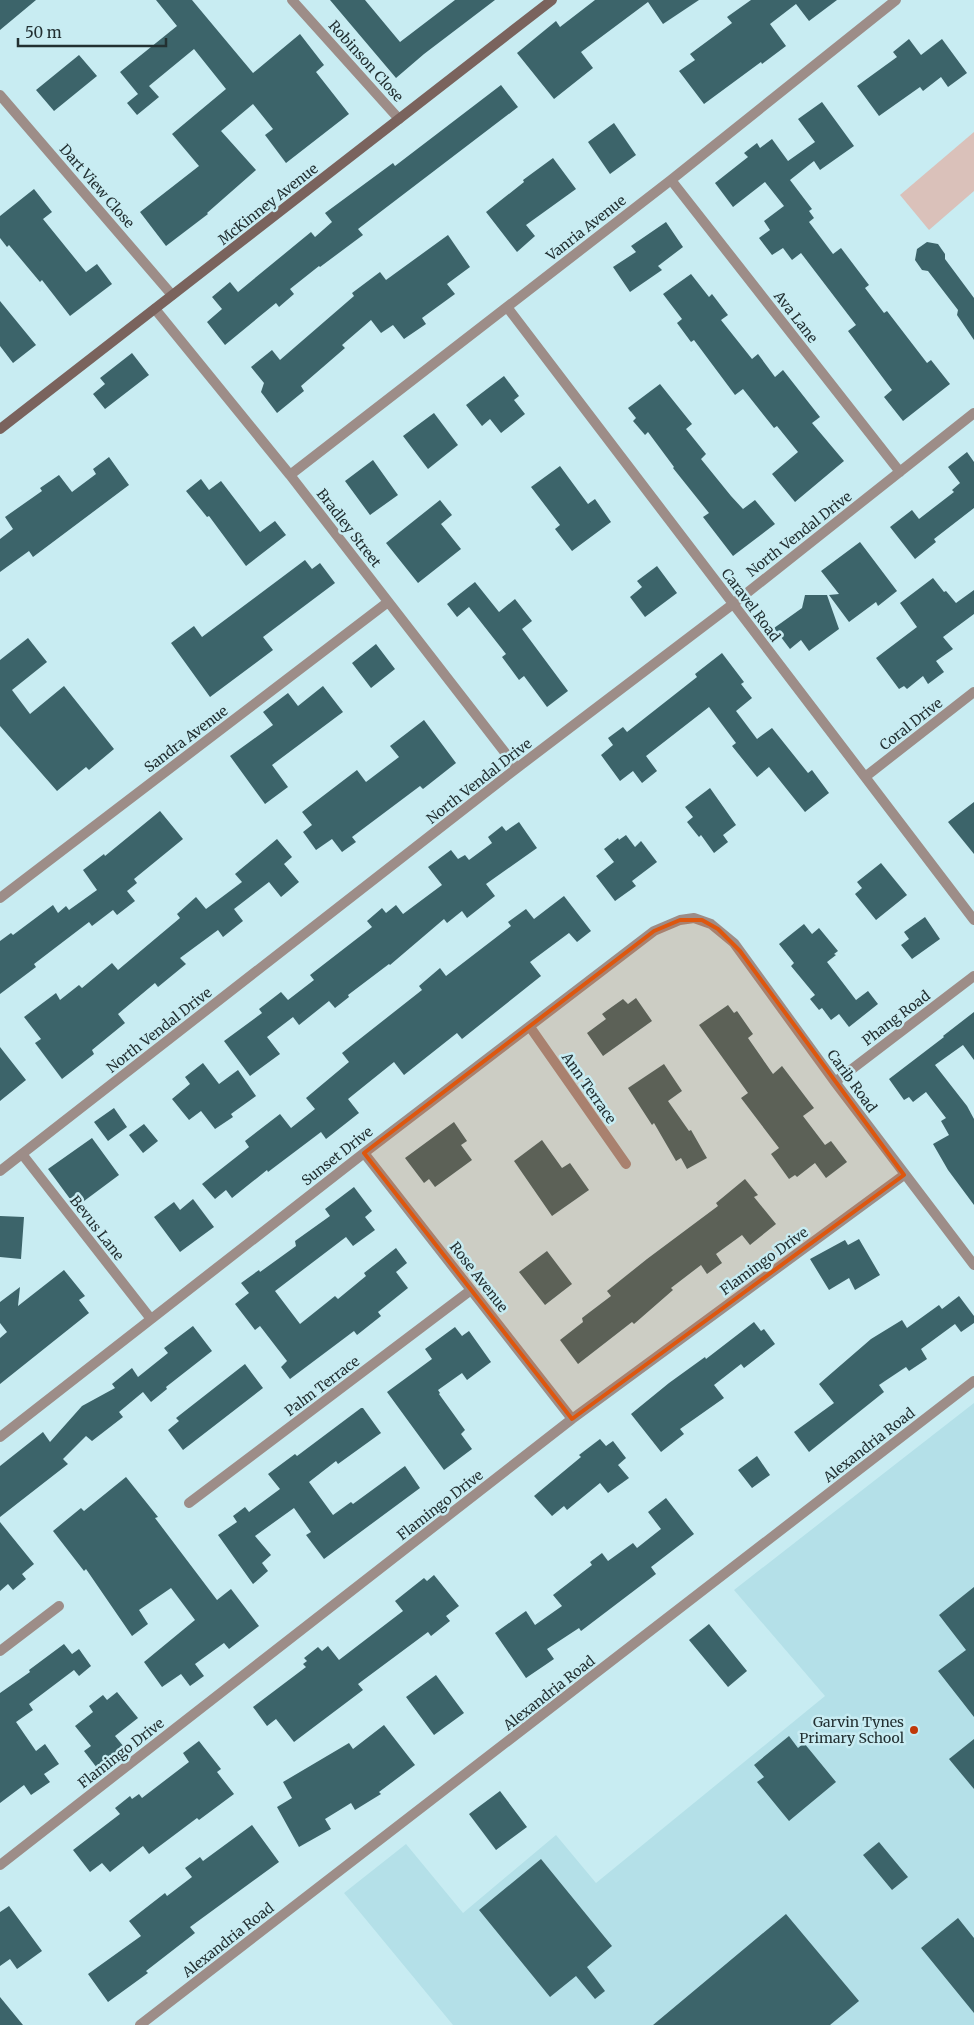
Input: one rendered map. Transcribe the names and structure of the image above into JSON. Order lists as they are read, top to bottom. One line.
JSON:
{"streets":{"street":["Robinson Close","Dart View Close","McKinney Avenue","Vanria Avenue","Ava Lane","Bradley Street","North Vendal Drive","Caravel Road","Coral Drive","Sandra Avenue","Phang Road","Carib Road","Ann Terrace","Sunset Drive","Bevus Lane","Flamingo Drive","Rose Avenue","Palm Terrace","Alexandria Road"]},"crossings":[["Robinson Close","McKinney Avenue"],["Dart View Close","McKinney Avenue"],["McKinney Avenue","Bradley Street"],["Vanria Avenue","Ava Lane"],["Vanria Avenue","Bradley Street"],["Vanria Avenue","Caravel Road"],["Ava Lane","North Vendal Drive"],["Bradley Street","North Vendal Drive"],["Bradley Street","Sandra Avenue"],["North Vendal Drive","Caravel Road"],["North Vendal Drive","Bevus Lane"],["Caravel Road","Coral Drive"],["Phang Road","Carib Road"],["Carib Road","Sunset Drive"],["Carib Road","Flamingo Drive"],["Ann Terrace","Sunset Drive"],["Sunset Drive","Bevus Lane"],["Sunset Drive","Rose Avenue"],["Flamingo Drive","Rose Avenue"],["Rose Avenue","Palm Terrace"]],"places":["Garvin Tynes Primary School"],"scale_bar":"50 m"}
